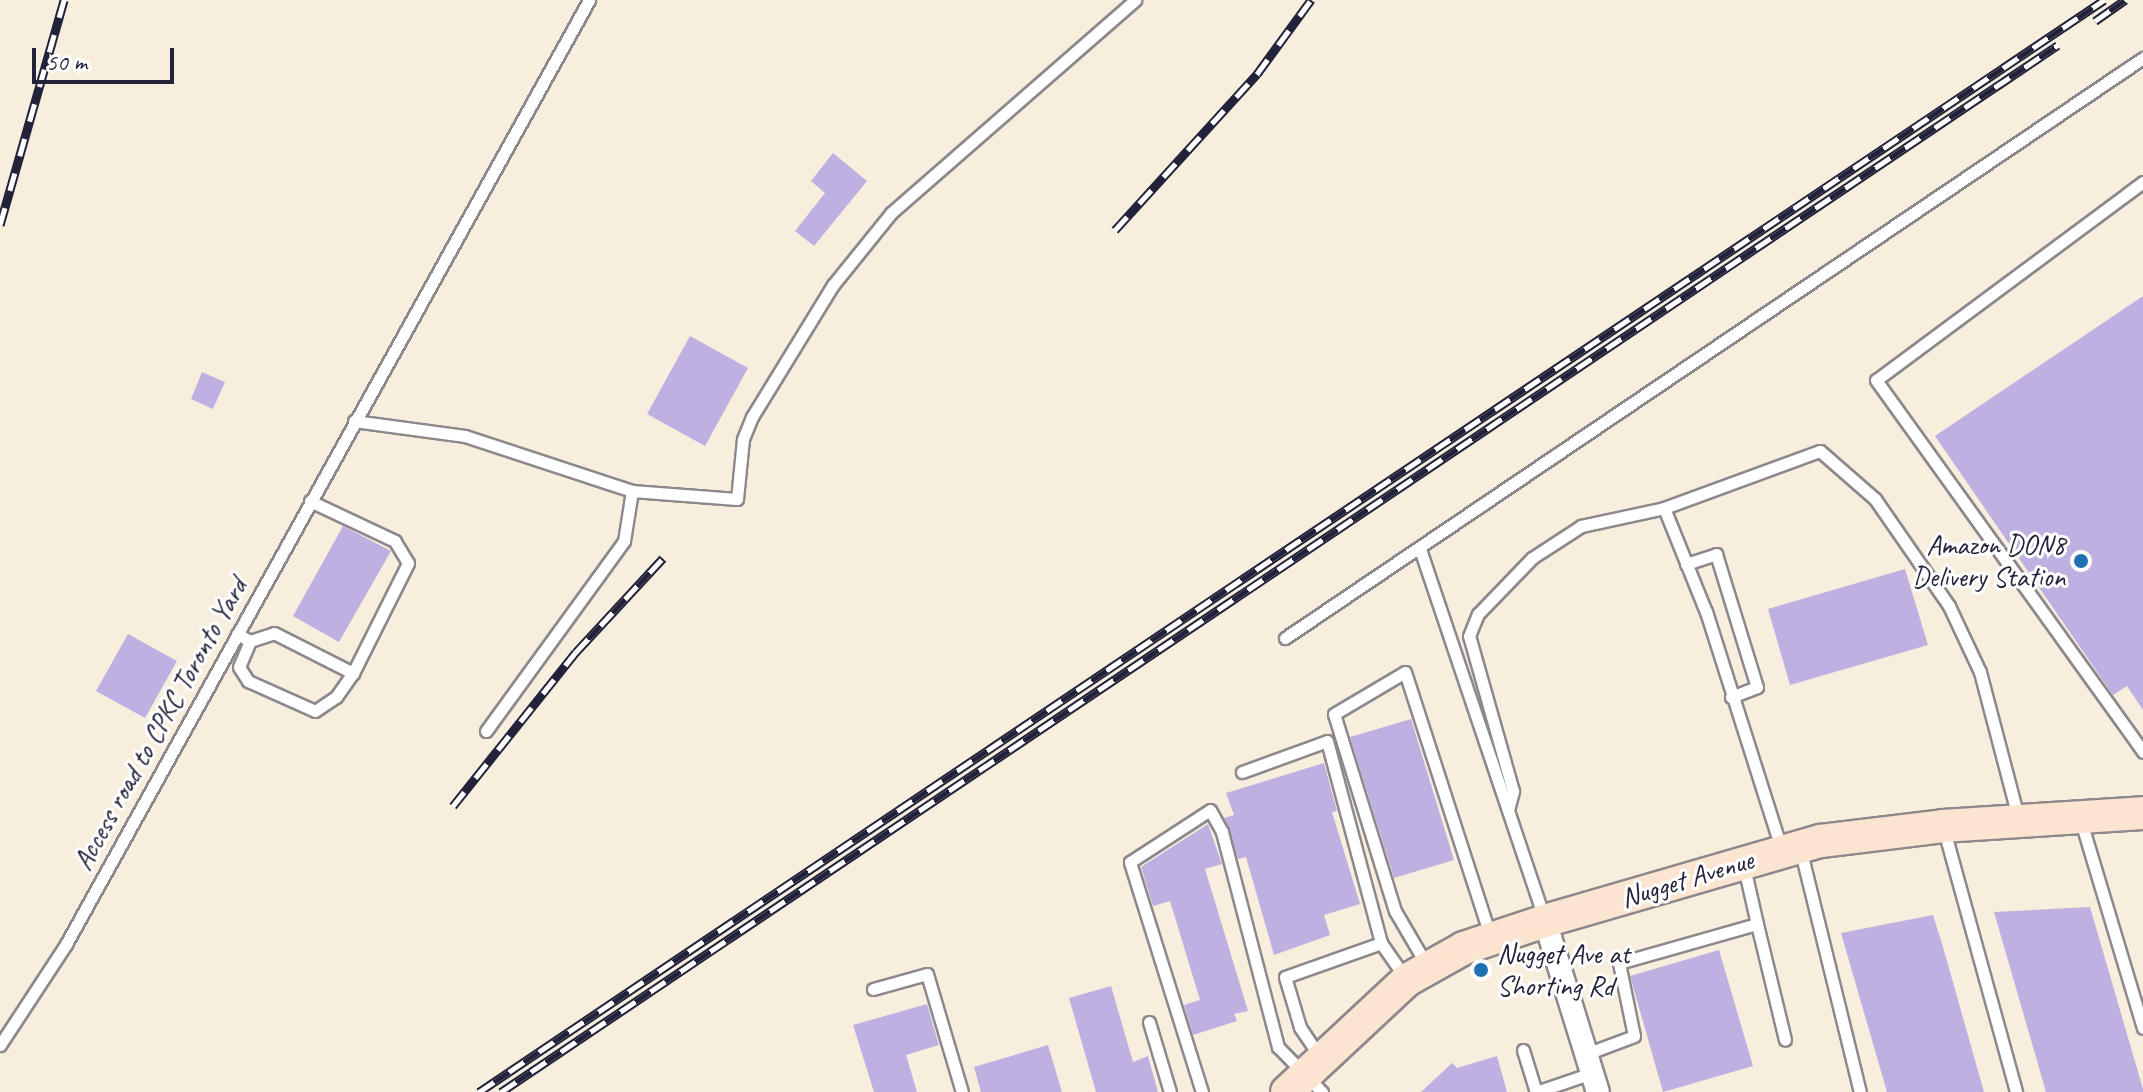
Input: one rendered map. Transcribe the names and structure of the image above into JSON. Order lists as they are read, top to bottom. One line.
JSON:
{"streets":{"street":["Nugget Avenue"],"lane":["Access road to CPKC Toronto Yard"]},"places":["Amazon DON8 Delivery Station","Nugget Ave at Shorting Rd"],"scale_bar":"50 m"}
